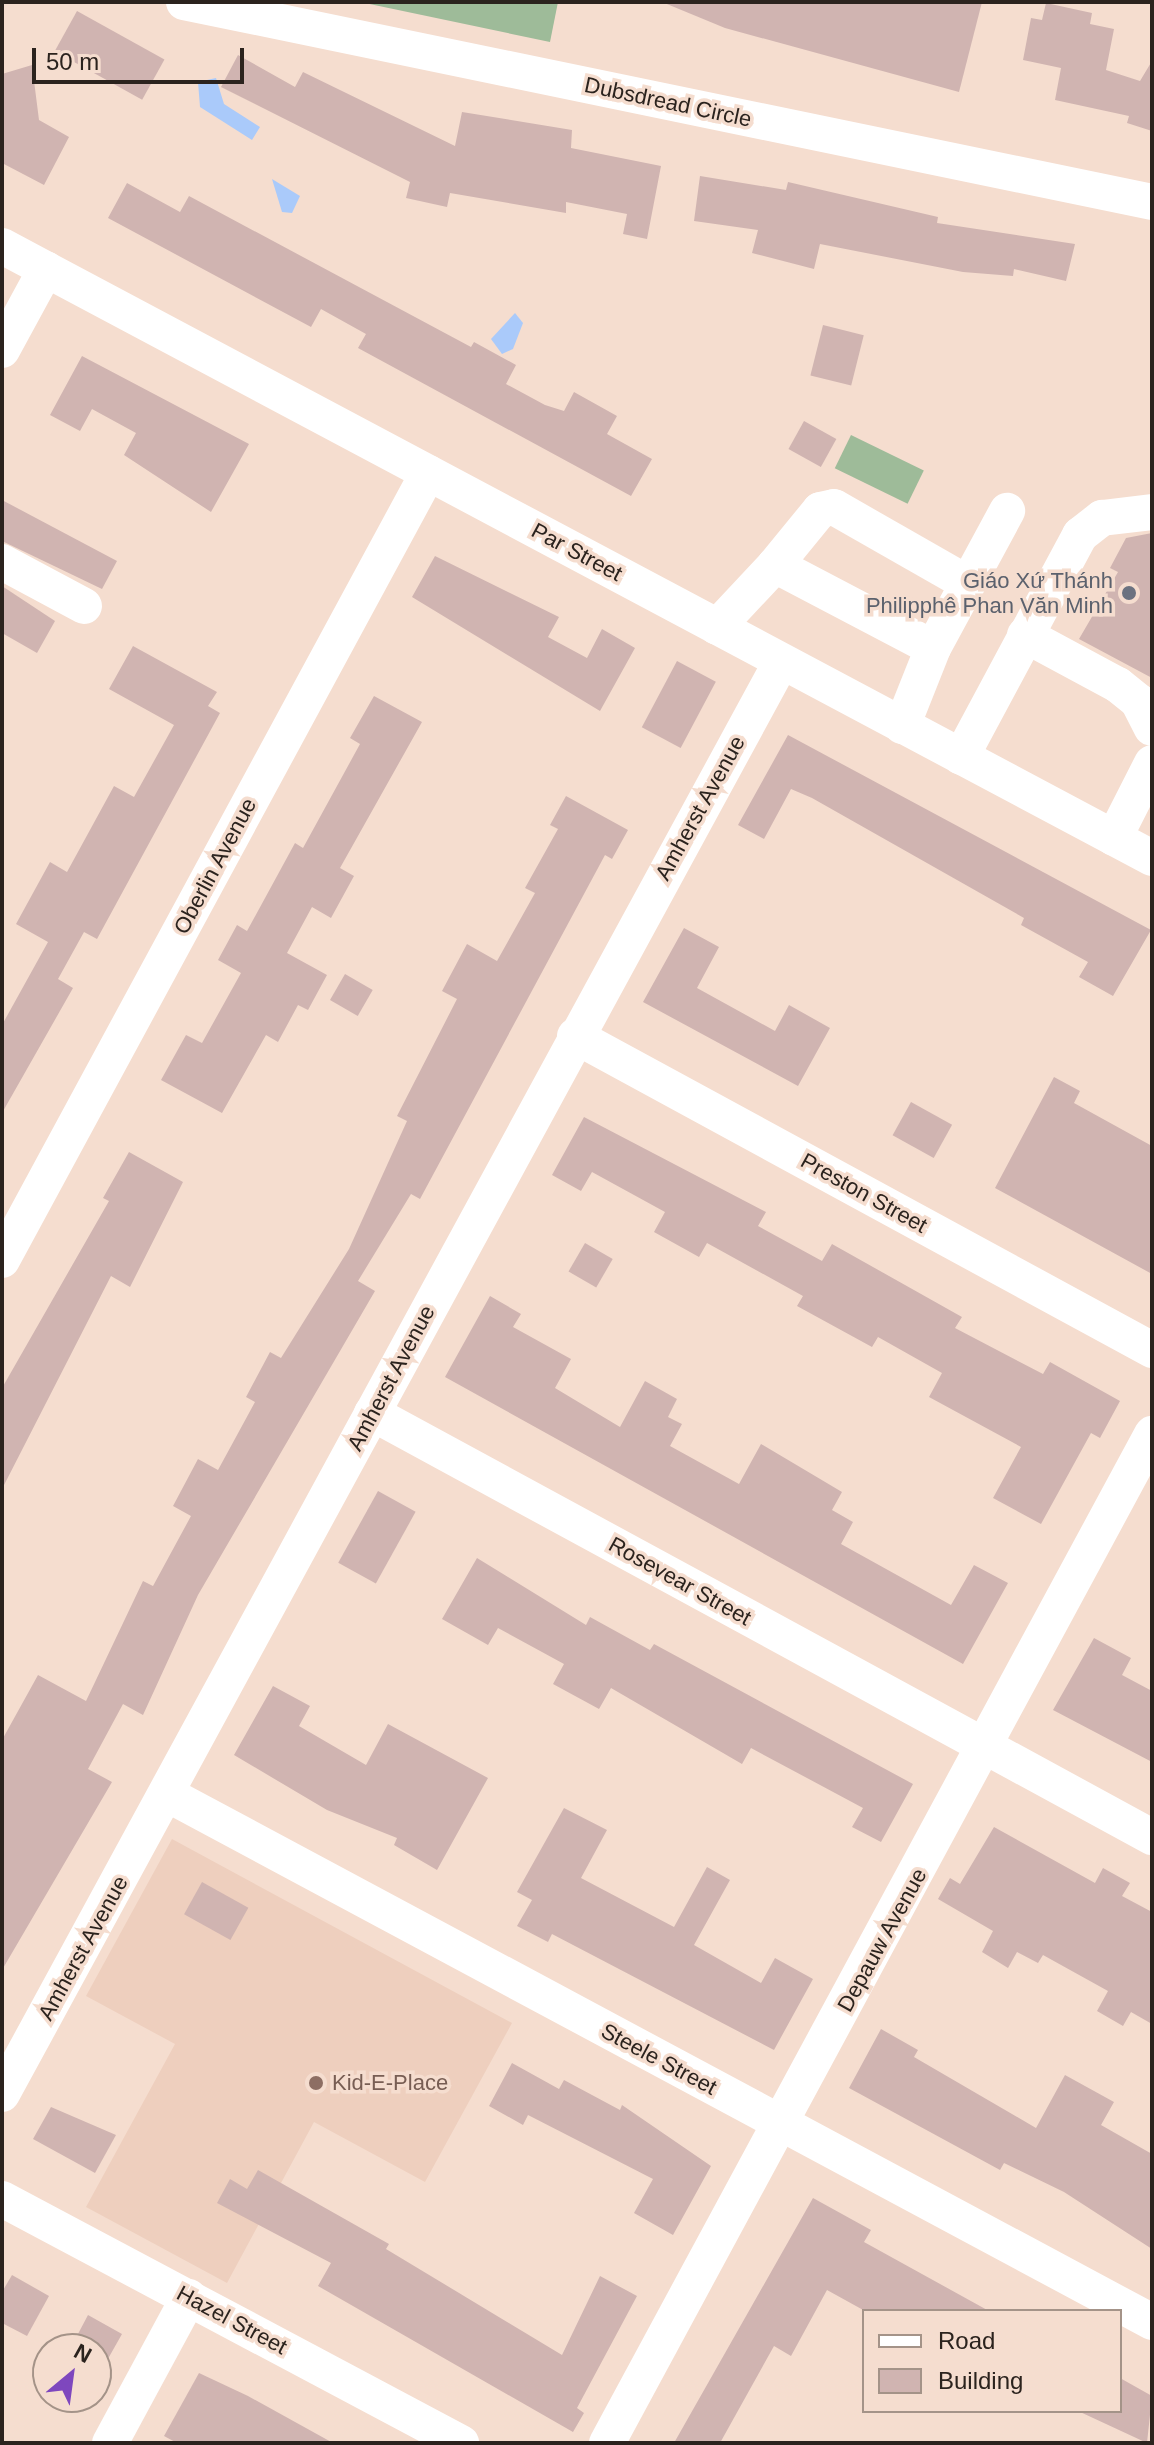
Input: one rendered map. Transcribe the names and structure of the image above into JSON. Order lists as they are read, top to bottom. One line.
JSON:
{"streets":{"street":["Dubsdread Circle","Par Street","Amherst Avenue","Oberlin Avenue","Preston Street","Rosevear Street","Depauw Avenue","Steele Street","Hazel Street"]},"crossings":[["Par Street","Amherst Avenue"],["Par Street","Oberlin Avenue"],["Amherst Avenue","Preston Street"],["Amherst Avenue","Rosevear Street"],["Amherst Avenue","Steele Street"],["Rosevear Street","Depauw Avenue"],["Depauw Avenue","Steele Street"]],"places":["Giáo Xứ Thánh Philipphê Phan Văn Minh","Kid-E-Place"],"legend":["Road","Building"],"scale_bar":"50 m","north":"top right"}
